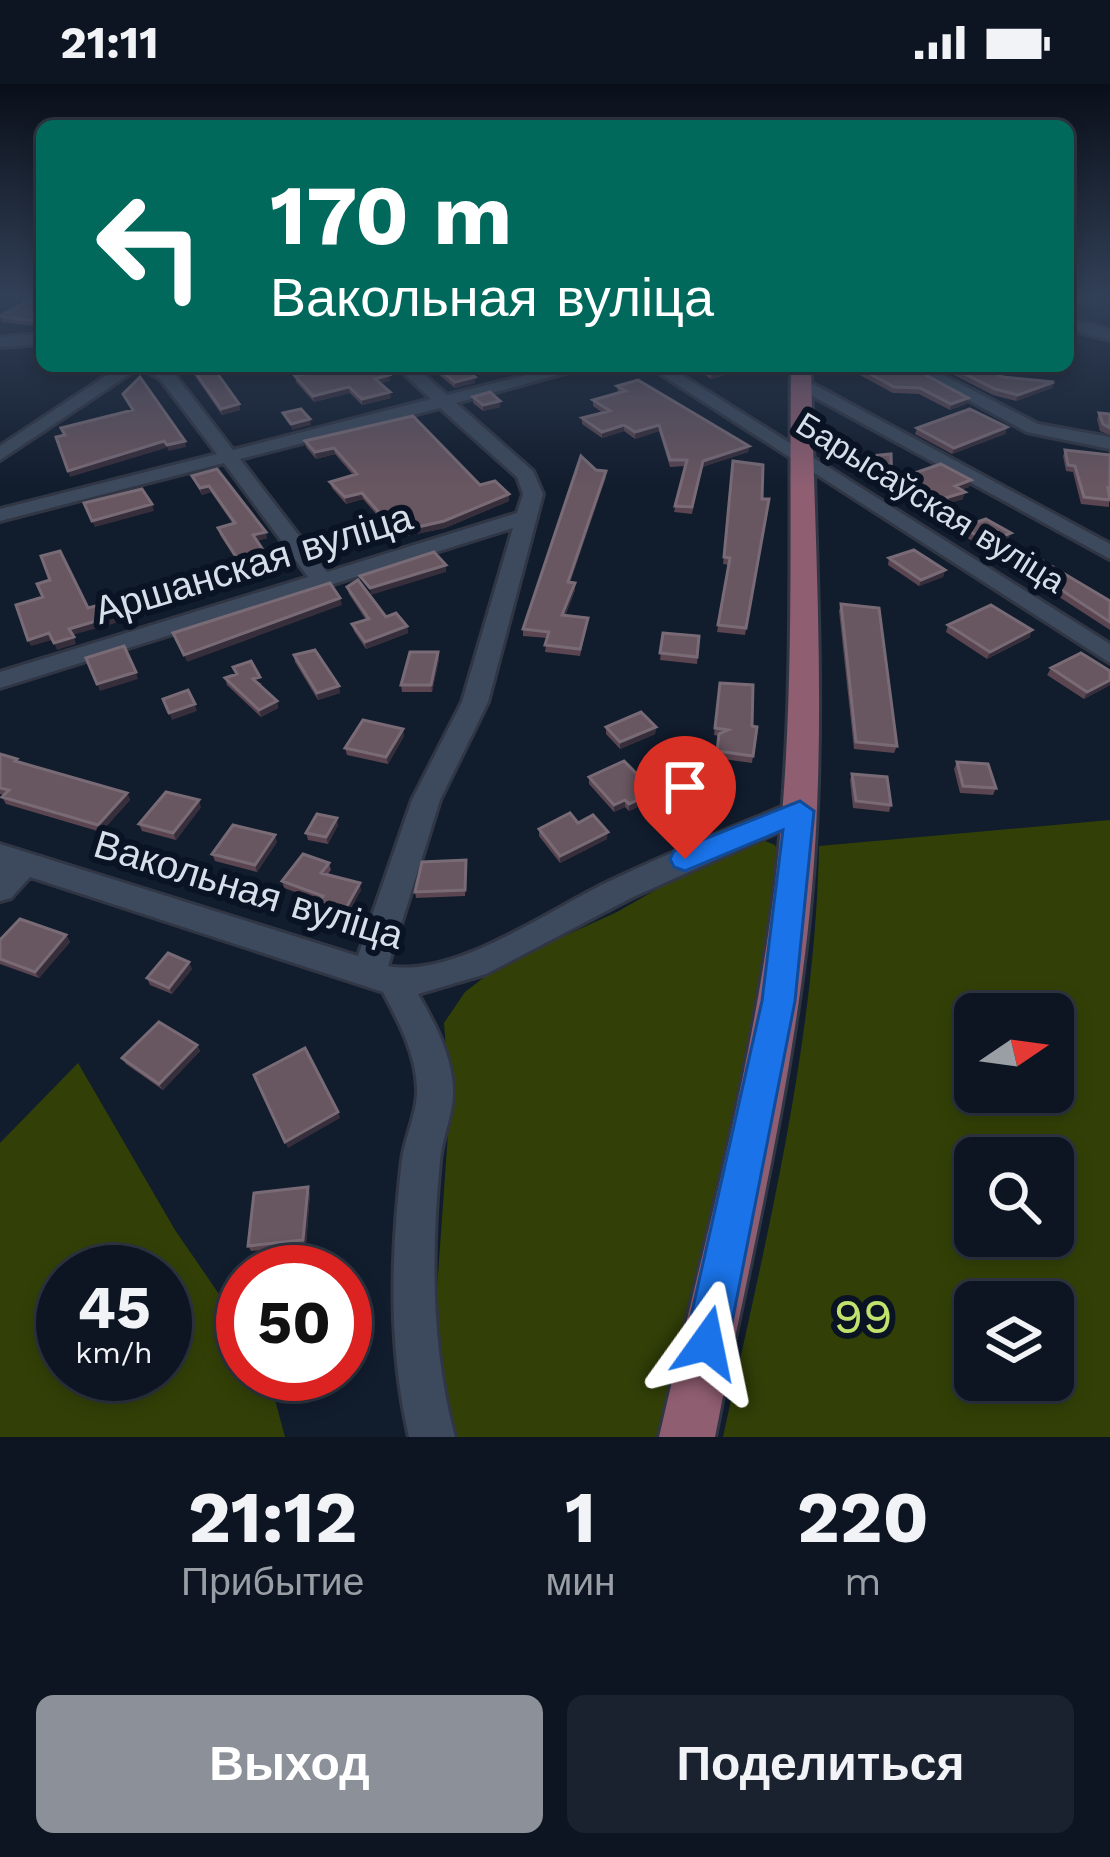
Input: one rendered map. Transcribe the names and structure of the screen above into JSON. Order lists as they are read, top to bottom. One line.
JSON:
{"streets":{"street":["Барысаўская вуліца","Аршанская вуліца","Вакольная вуліца"]},"parks":["99"],"north":"right","page":{"status":"21:11","turn":["170 m","Вакольная вуліца"],"speed":"45 km/h","limit":"50","eta":["21:12","Прибытие","1","мин","220","m"],"buttons":["Выход","Поделиться"]}}
